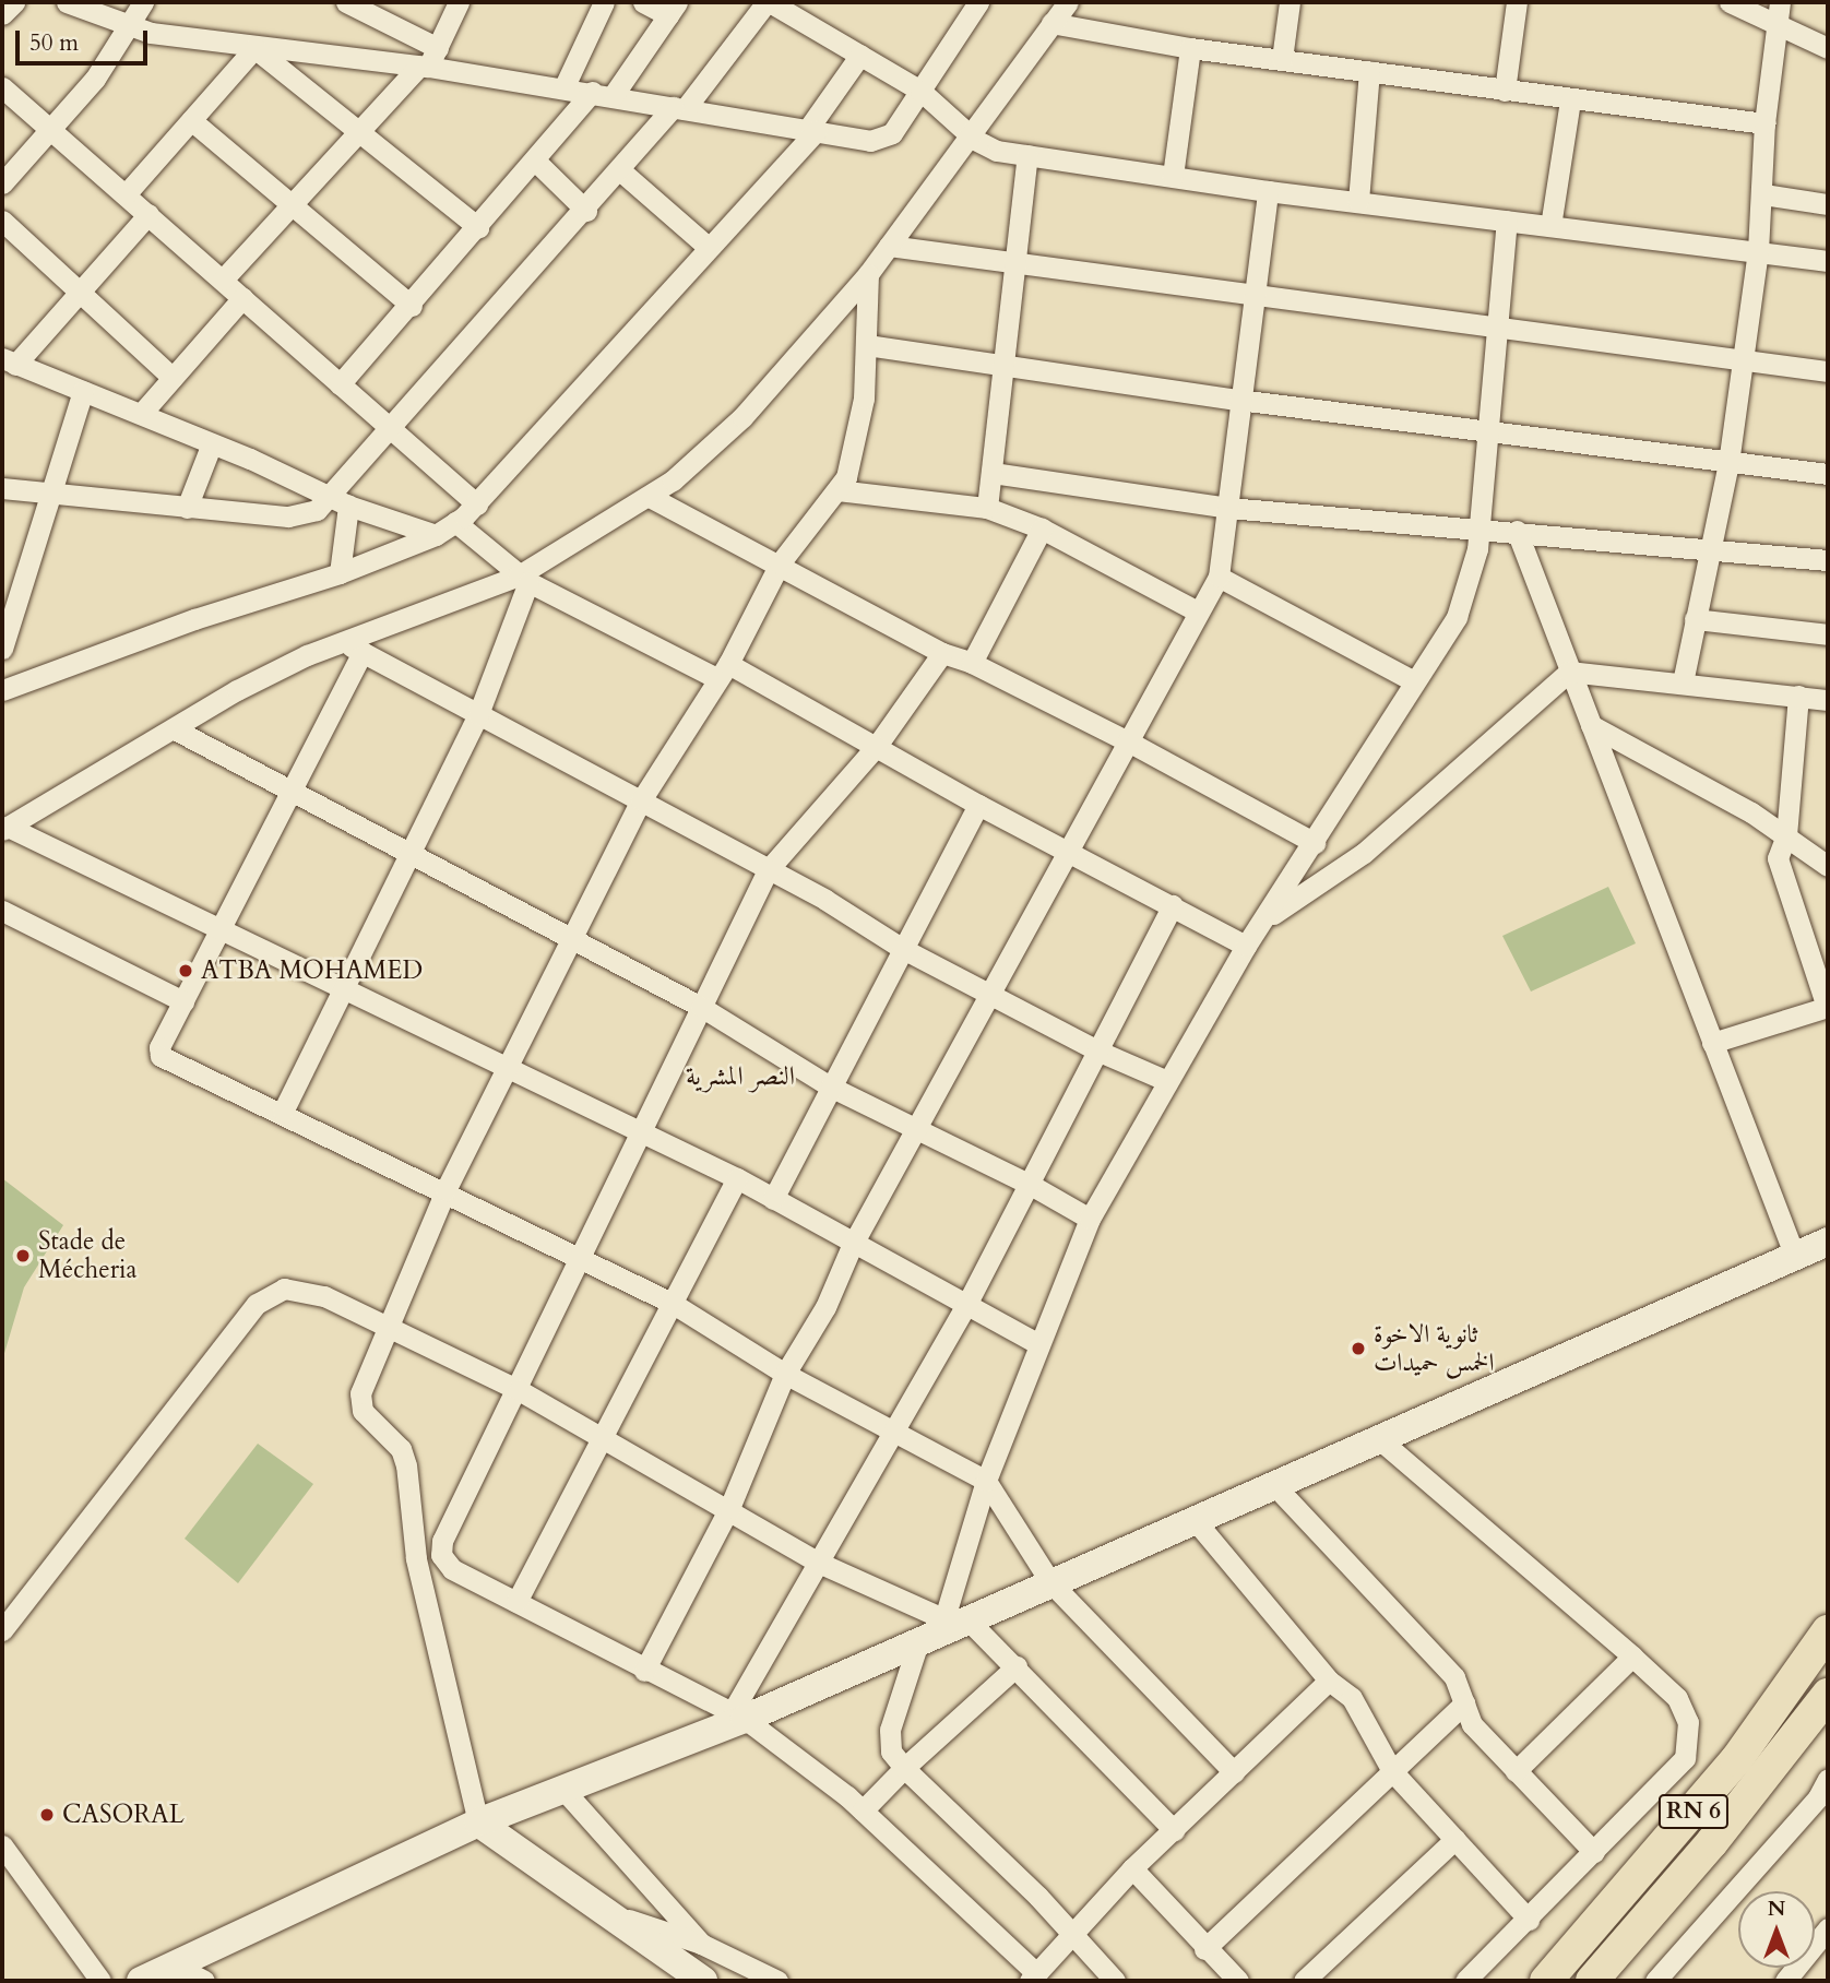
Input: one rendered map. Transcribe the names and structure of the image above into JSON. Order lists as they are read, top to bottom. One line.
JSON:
{"streets":{"main road":["RN 6"]},"districts":["النصر المشرية"],"places":["ATBA MOHAMED","Stade de Mécheria","ثانوية الاخوة الخمس حميدات","CASORAL"],"scale_bar":"50 m","north":"top"}
